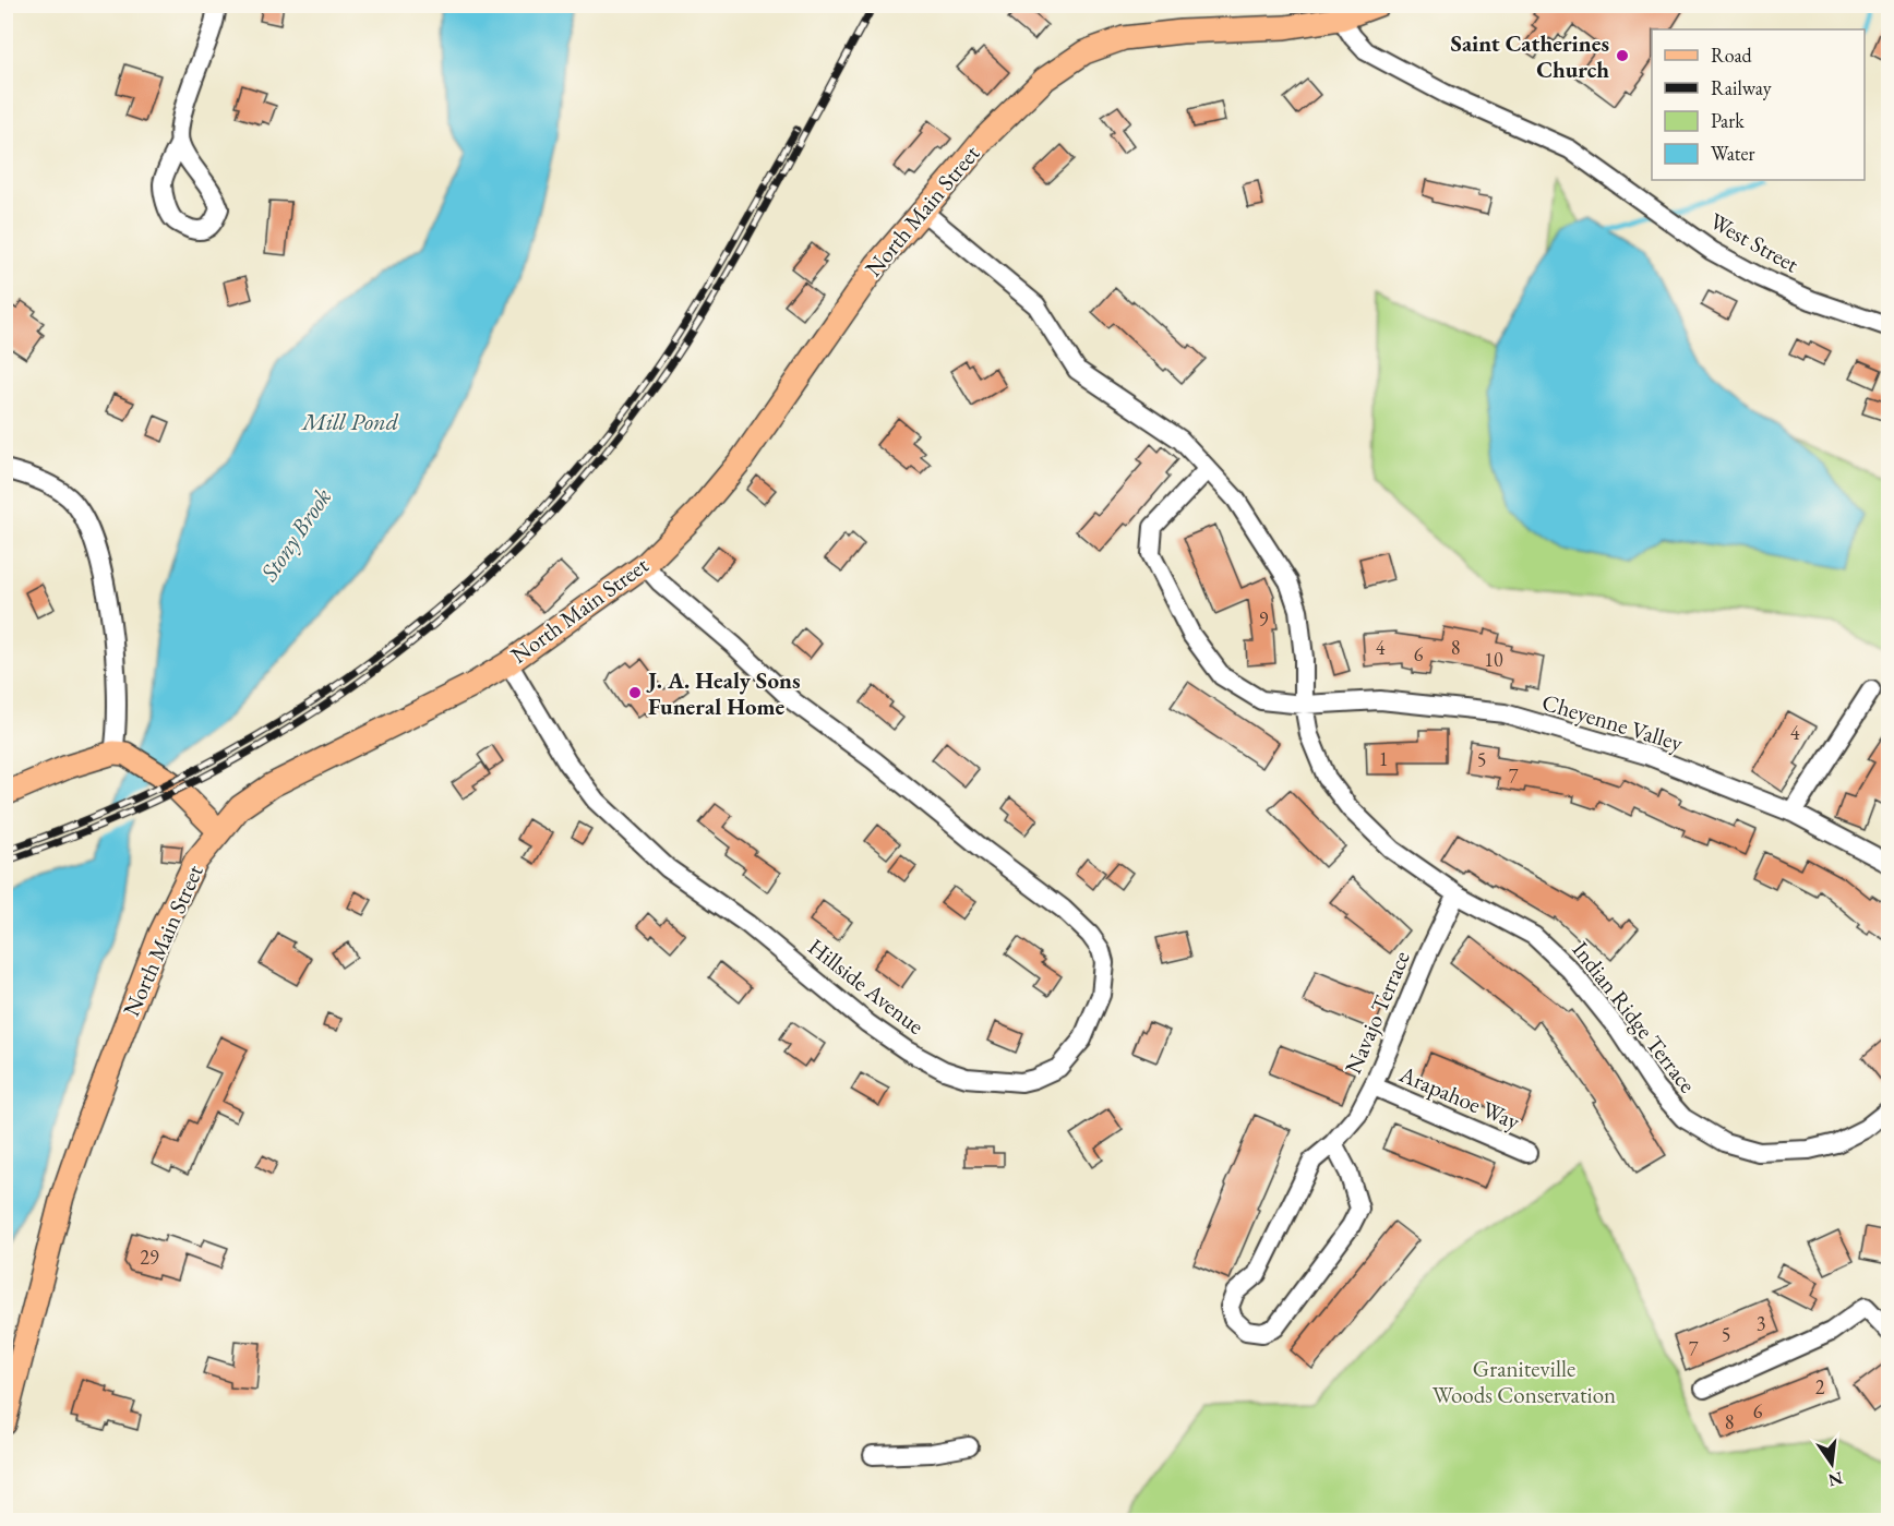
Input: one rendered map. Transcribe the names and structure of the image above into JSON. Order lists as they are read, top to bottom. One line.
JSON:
{"streets":{"main road":["North Main Street"],"street":["West Street","Cheyenne Valley","Hillside Avenue","Navajo Terrace","Indian Ridge Terrace","Arapahoe Way"]},"crossings":[["North Main Street","West Street"],["North Main Street","Hillside Avenue"],["North Main Street","Indian Ridge Terrace"],["Cheyenne Valley","Indian Ridge Terrace"],["Navajo Terrace","Indian Ridge Terrace"],["Navajo Terrace","Arapahoe Way"]],"water":["Mill Pond","Stony Brook"],"parks":["Graniteville Woods Conservation"],"places":["Saint Catherines Church","J. A. Healy Sons Funeral Home"],"house_numbers":["9","4","8","6","10","4","1","5","7","29","3","5","7","2","6","8"],"legend":["Road","Railway","Park","Water"],"north":"bottom"}
